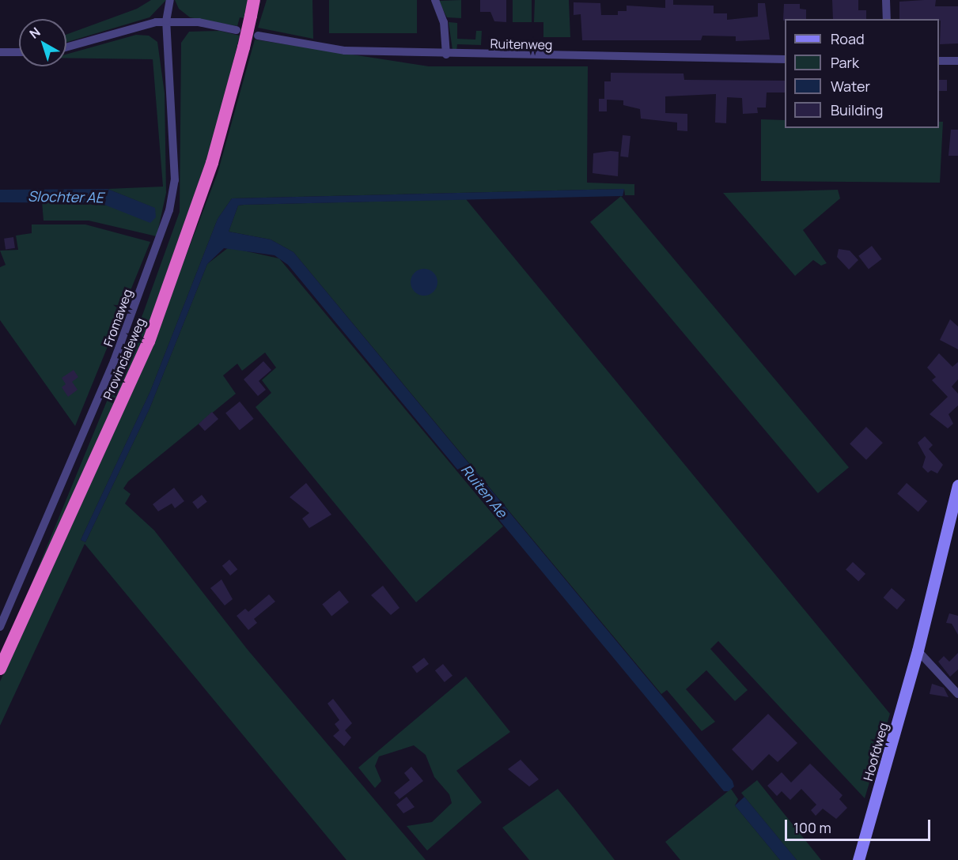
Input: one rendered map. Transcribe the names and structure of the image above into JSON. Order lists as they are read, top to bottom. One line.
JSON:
{"streets":{"highway":["Provincialeweg"],"main road":["Hoofdweg"],"street":["Ruitenweg","Fromaweg"]},"water":["Slochter AE","Ruiten Ae"],"legend":["Road","Park","Water","Building"],"scale_bar":"100 m","north":"top left"}
